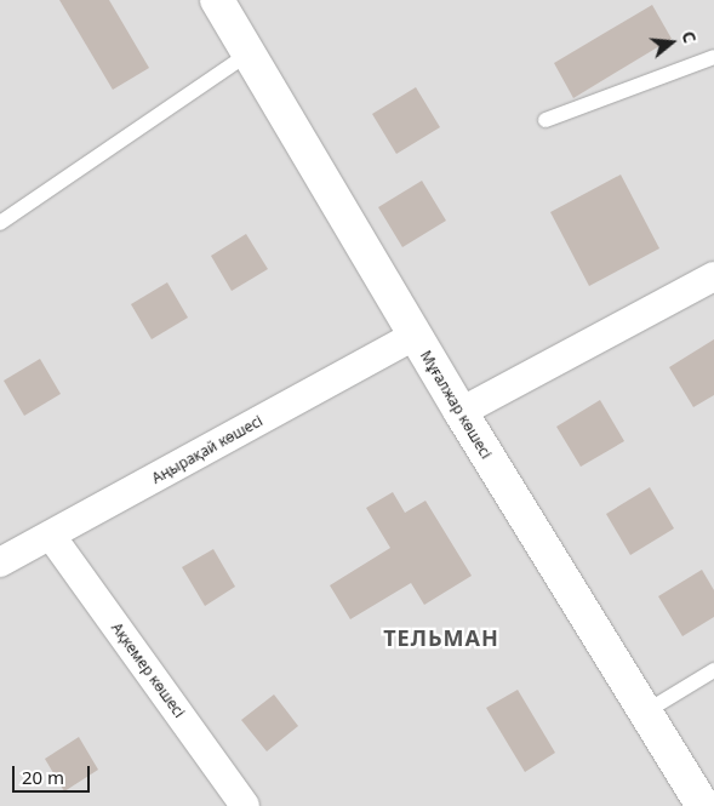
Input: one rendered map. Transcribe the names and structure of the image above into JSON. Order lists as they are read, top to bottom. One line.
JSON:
{"streets":{"street":["Мұғалжар көшесі","Аңырақай көшесі","Ақкемер көшесі"]},"crossings":[["Мұғалжар көшесі","Аңырақай көшесі"],["Аңырақай көшесі","Ақкемер көшесі"]],"districts":["ТЕЛЬМАН"],"scale_bar":"20 m","north":"right"}
